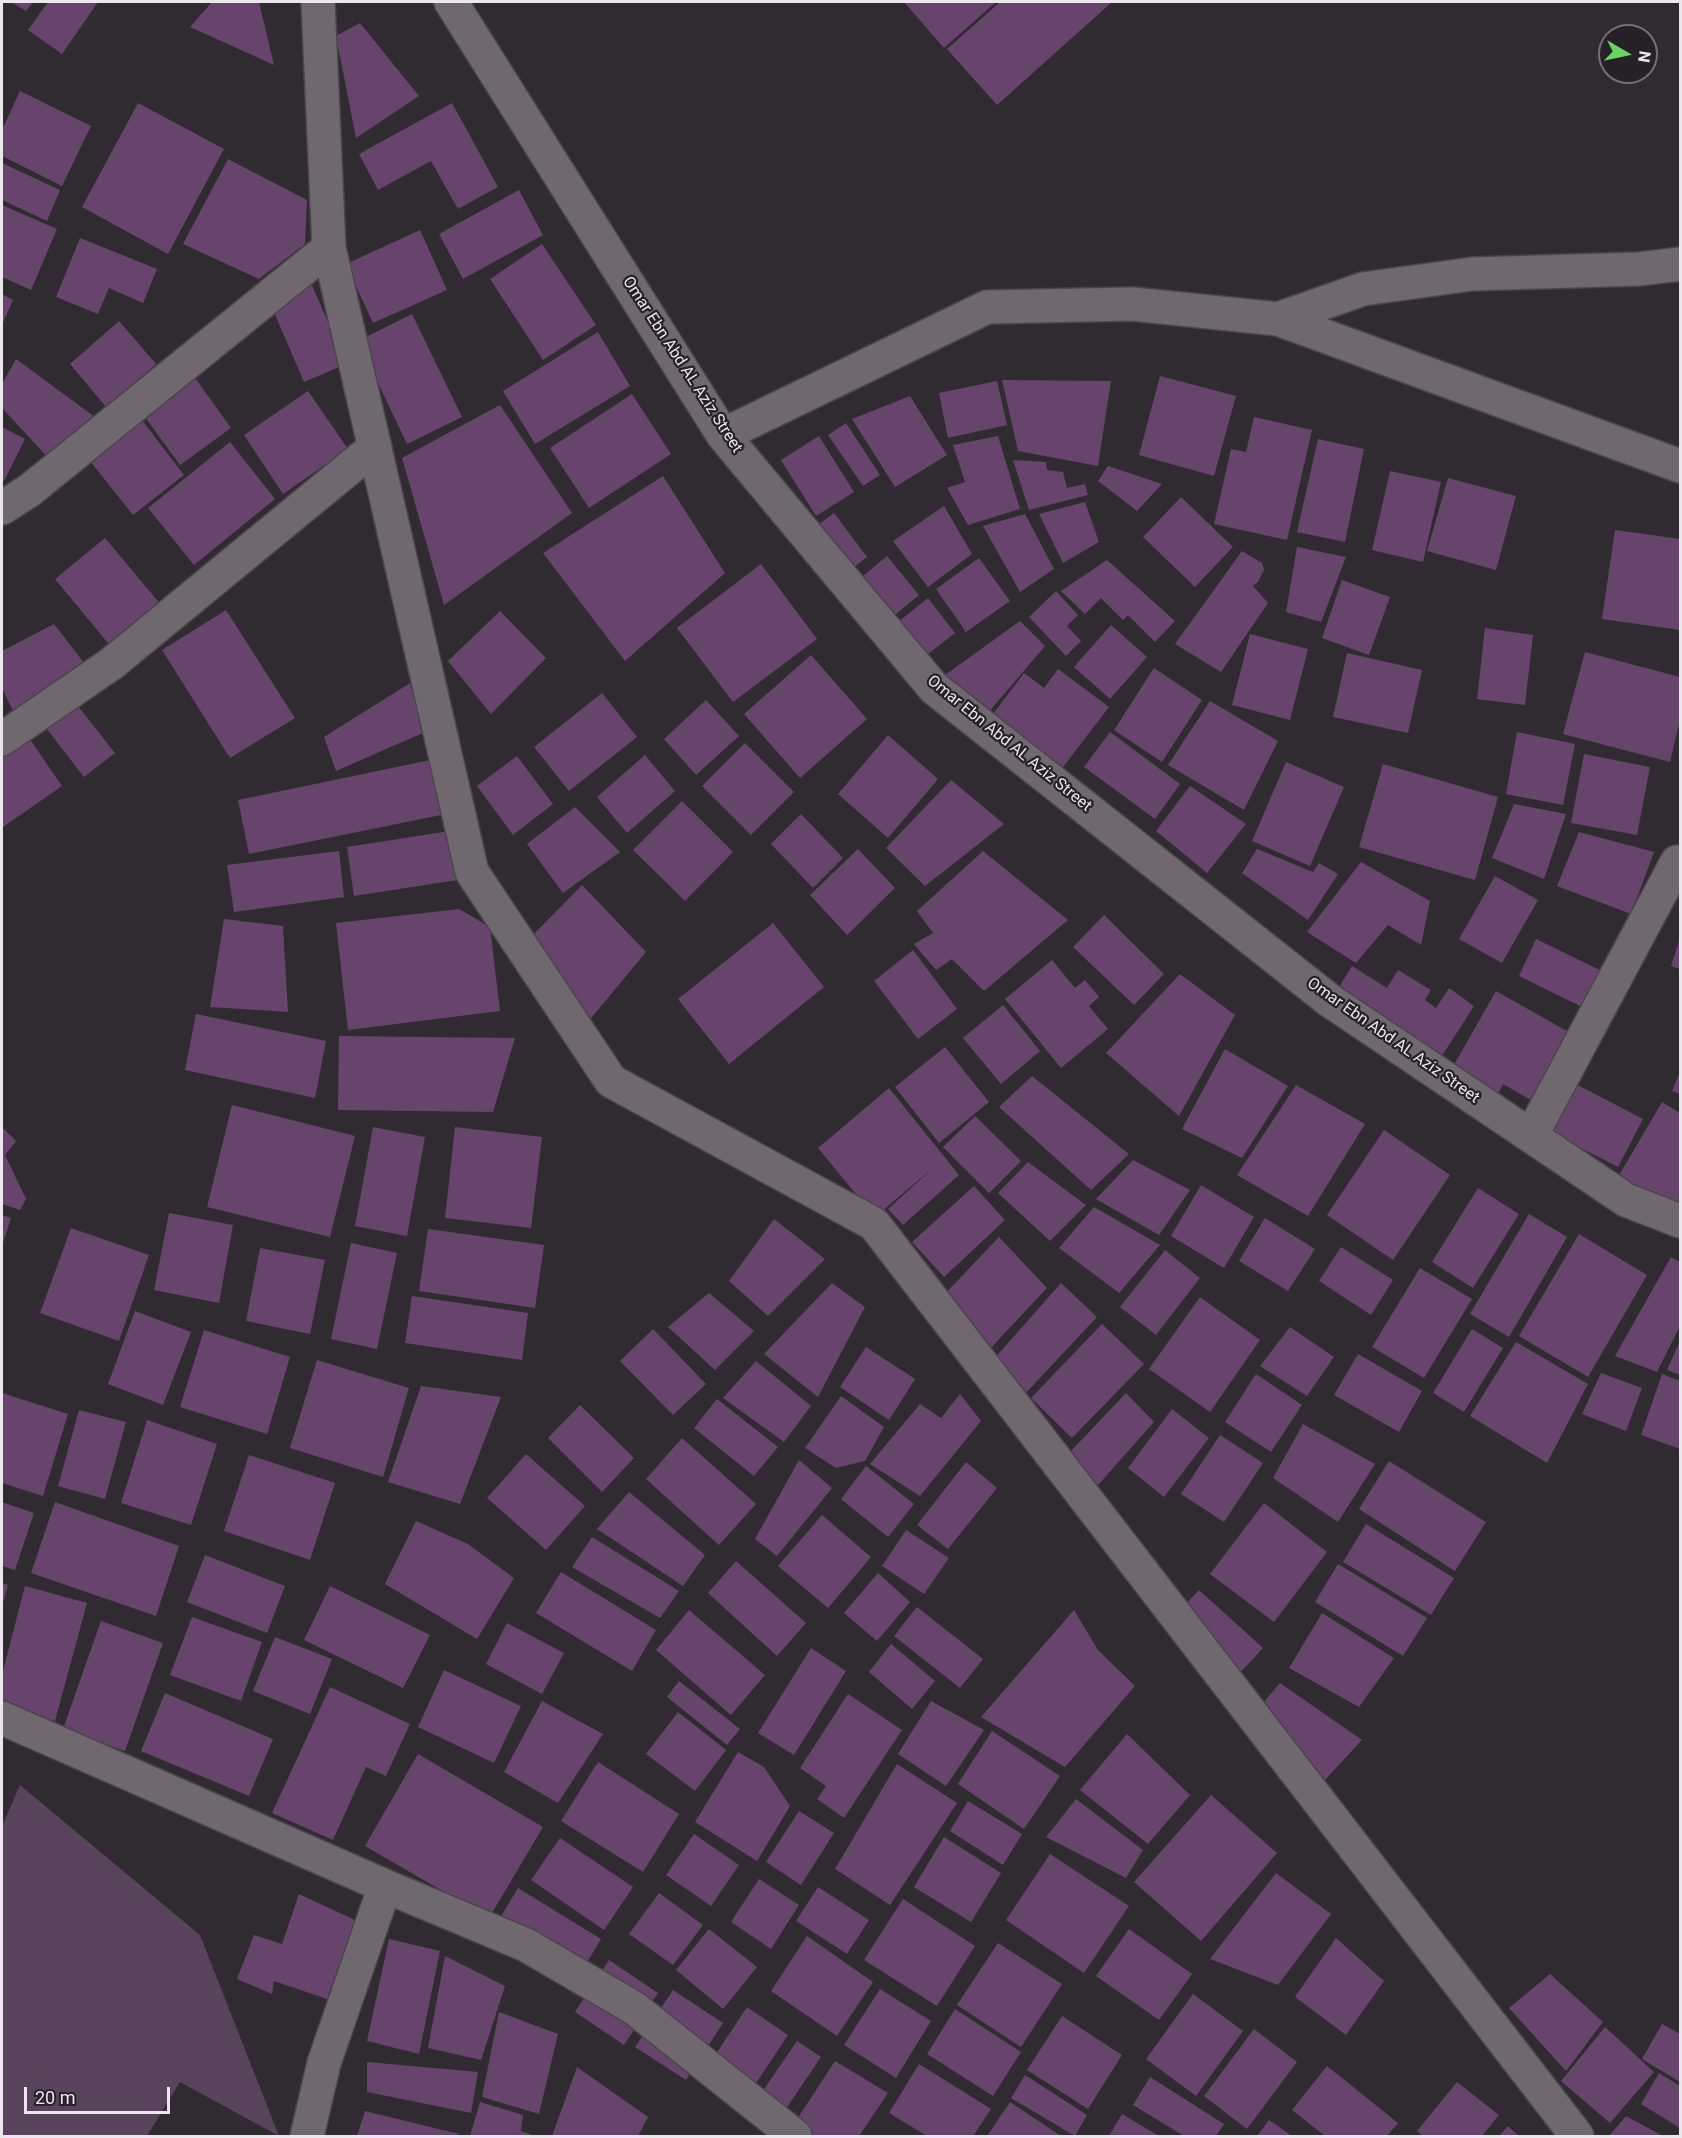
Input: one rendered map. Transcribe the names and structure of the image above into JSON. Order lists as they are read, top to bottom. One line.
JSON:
{"streets":{"street":["Omar Ebn Abd AL Aziz Street"]},"scale_bar":"20 m","north":"right"}
